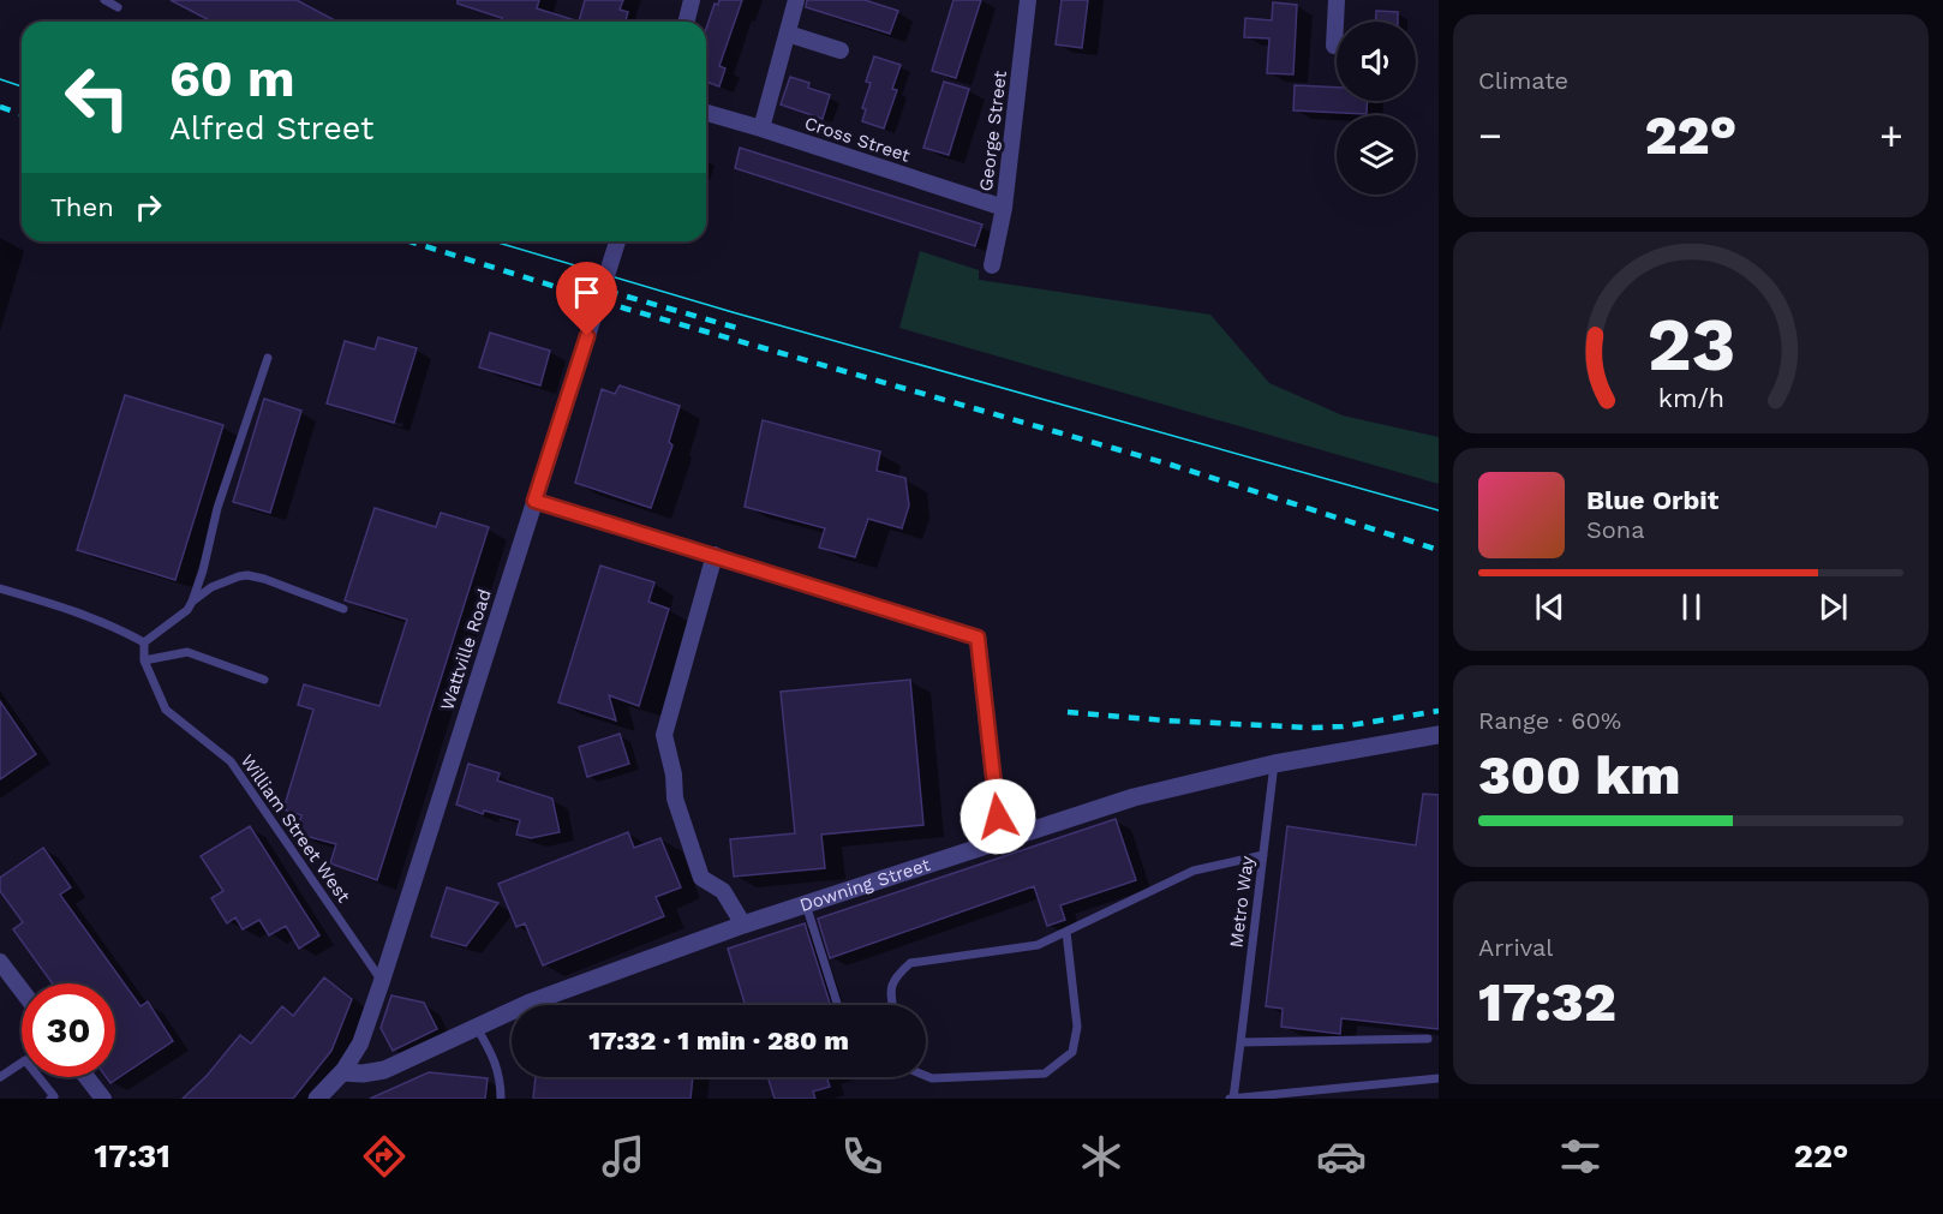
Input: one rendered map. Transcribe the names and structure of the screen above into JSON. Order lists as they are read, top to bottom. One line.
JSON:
{"streets":{"street":["George Street","Cross Street","Wattville Road","Downing Street"],"lane":["William Street West","Metro Way"]},"crossings":[["George Street","Cross Street"],["Wattville Road","William Street West"],["Wattville Road","Downing Street"],["Downing Street","Metro Way"]],"page":{"tile":["Climate",["Range · 60%","300 km"],["Arrival","17:32"]],"turn":["60 m","Alfred Street"],"heat":["−","22°","+"],"then":"Then","song":["Blue Orbit","Sona"],"limit":"30","trip":"17:32 · 1 min · 280 m","tabs":["17:31","22°"],"gauge":["23","km/h"]}}
